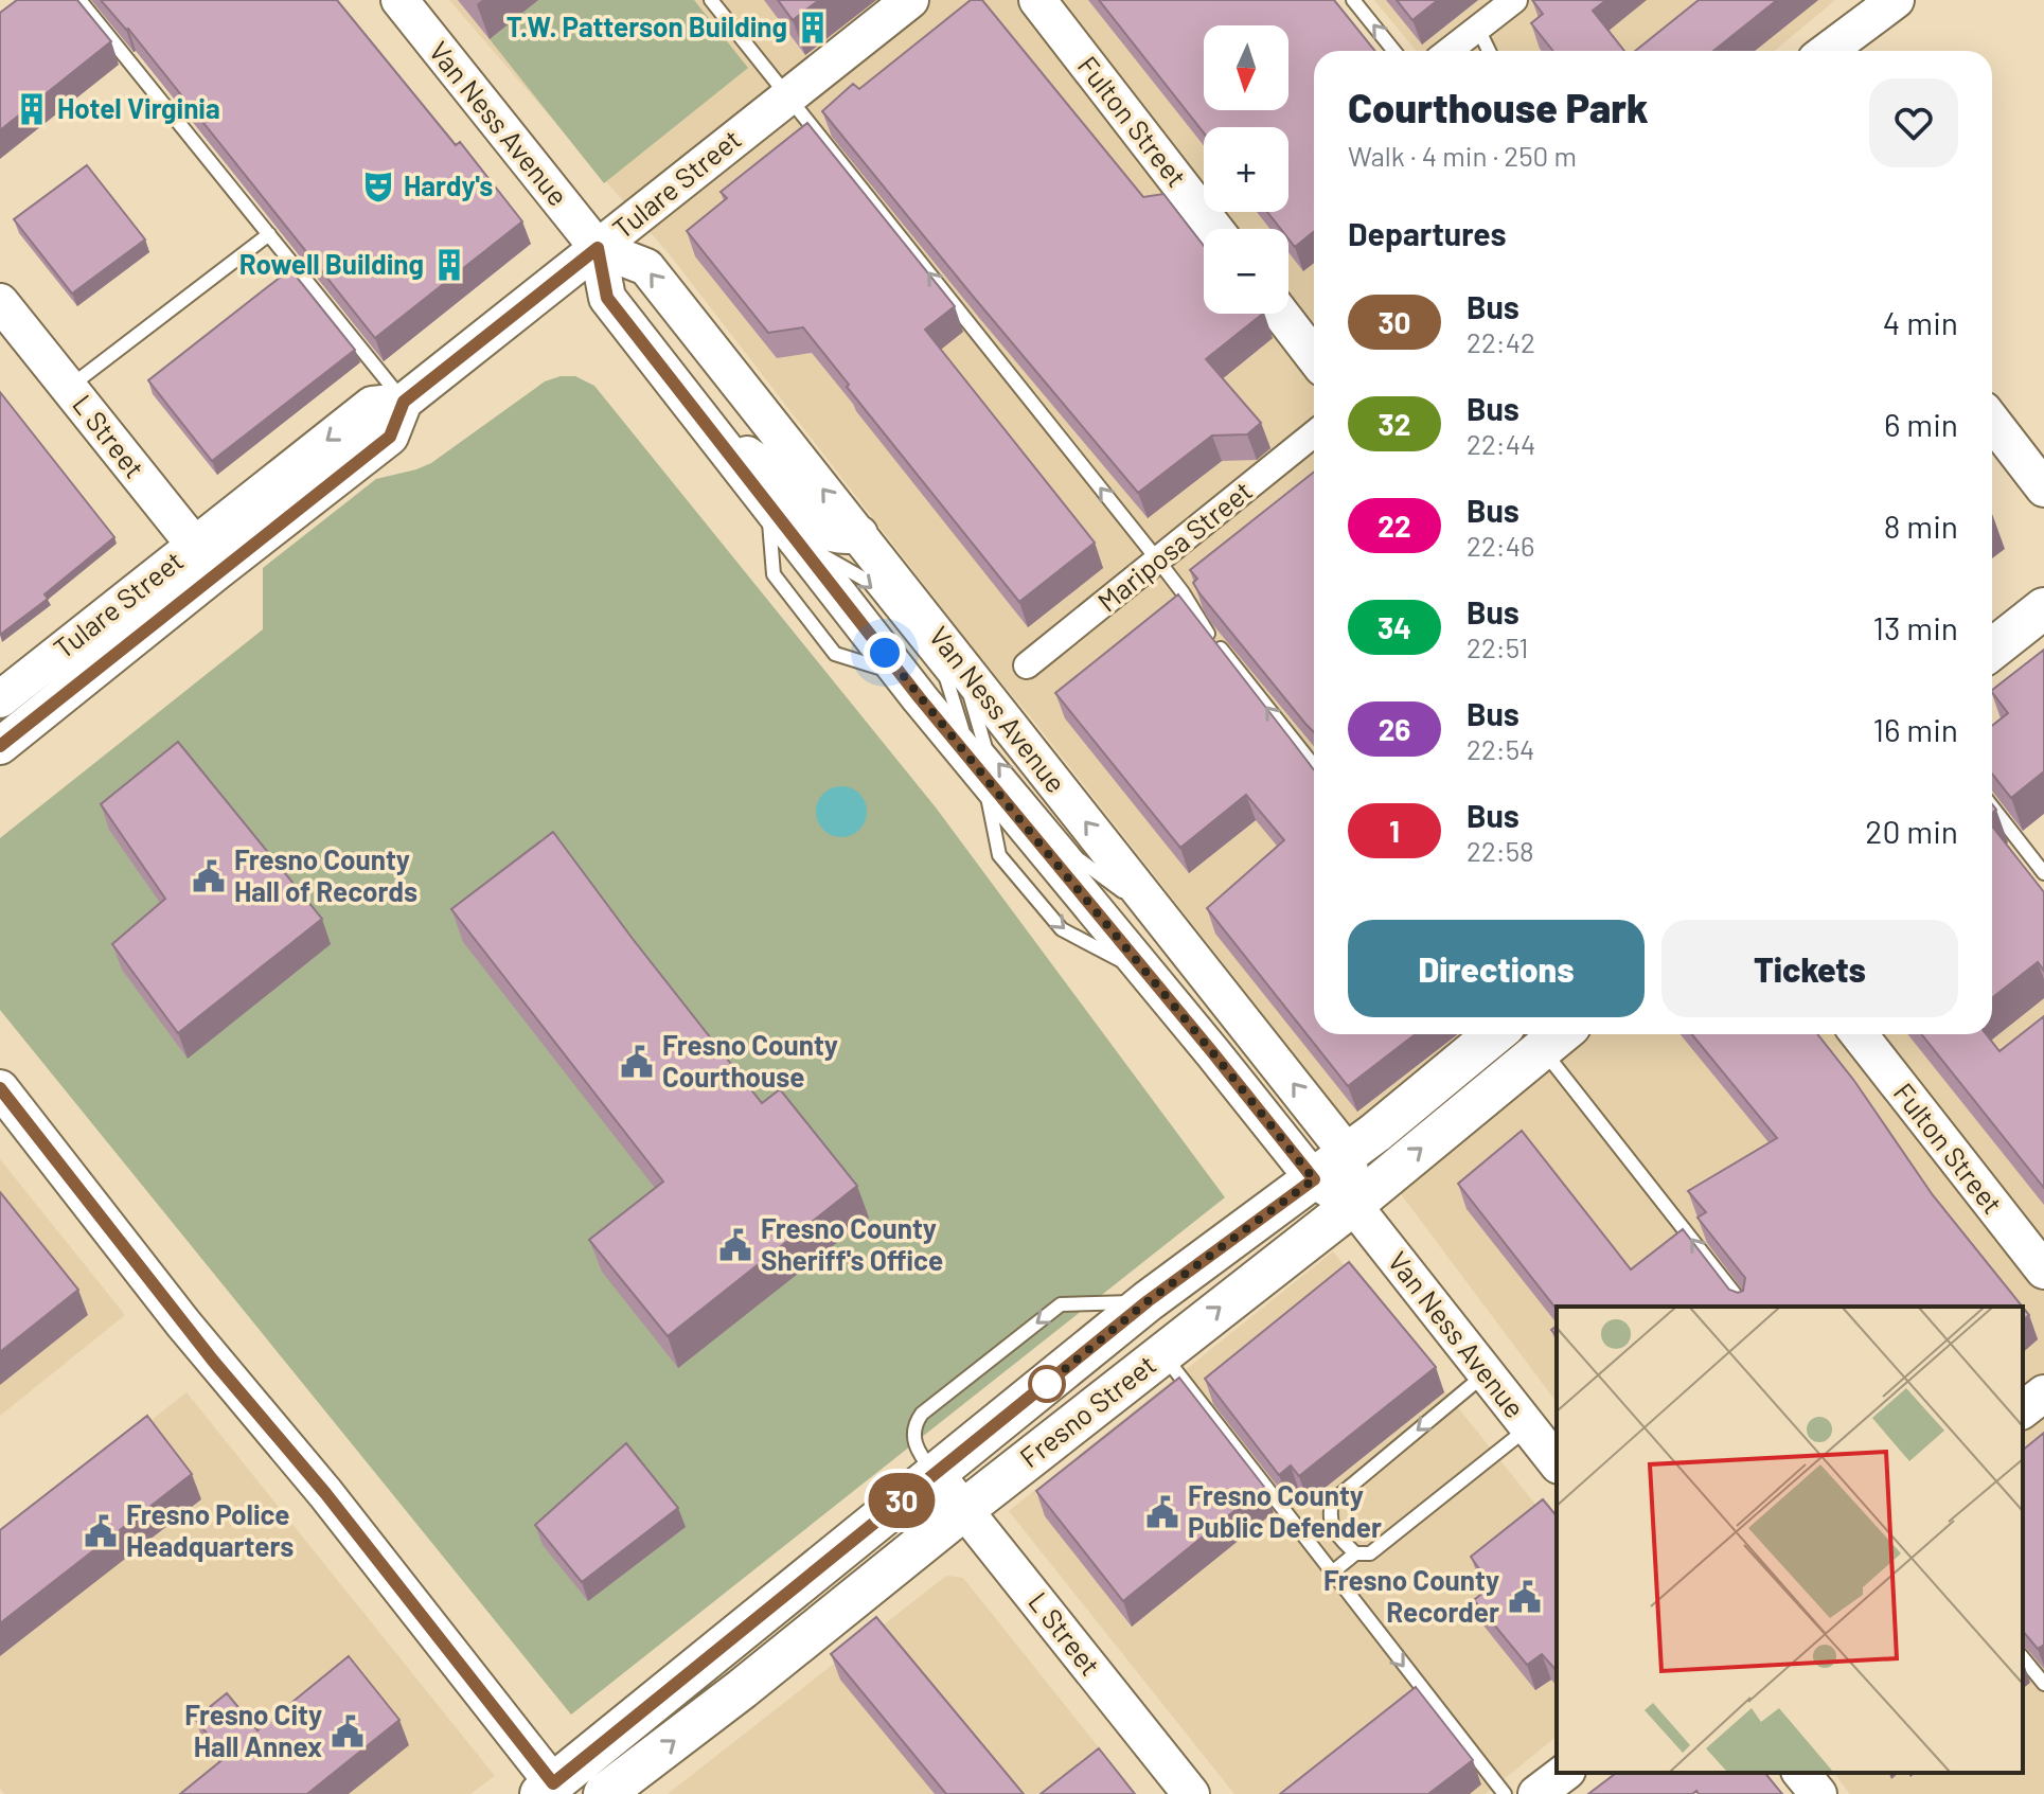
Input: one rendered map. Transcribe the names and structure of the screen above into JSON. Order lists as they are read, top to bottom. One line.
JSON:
{"streets":{"main road":["Fulton Street","Van Ness Avenue","Tulare Street","L Street","Fresno Street"],"street":["Mariposa Street"]},"crossings":[["Van Ness Avenue","Tulare Street"],["Van Ness Avenue","Fresno Street"],["Tulare Street","L Street"],["L Street","Fresno Street"]],"places":{"building":["T.W. Patterson Building","Hotel Virginia","Rowell Building"],"theatre":["Hardy's"],"public building":["Fresno County Hall of Records","Fresno County Courthouse","Fresno County Sheriff's Office","Fresno County Public Defender","Fresno Police Headquarters","Fresno County Recorder","Fresno City Hall Annex"]},"lines":["bus line 30"],"north":"bottom","page":{"on_map":"30","map_buttons":["+","−"],"heading":[["Courthouse Park","Walk · 4 min · 250 m"],"Departures"],"list":[{"mark":"30","name":"Bus","note":"22:42","value":"4 min"},{"mark":"32","name":"Bus","note":"22:44","value":"6 min"},{"mark":"22","name":"Bus","note":"22:46","value":"8 min"},{"mark":"34","name":"Bus","note":"22:51","value":"13 min"},{"mark":"26","name":"Bus","note":"22:54","value":"16 min"},{"mark":"1","name":"Bus","note":"22:58","value":"20 min"}],"buttons":["Directions","Tickets"]}}
